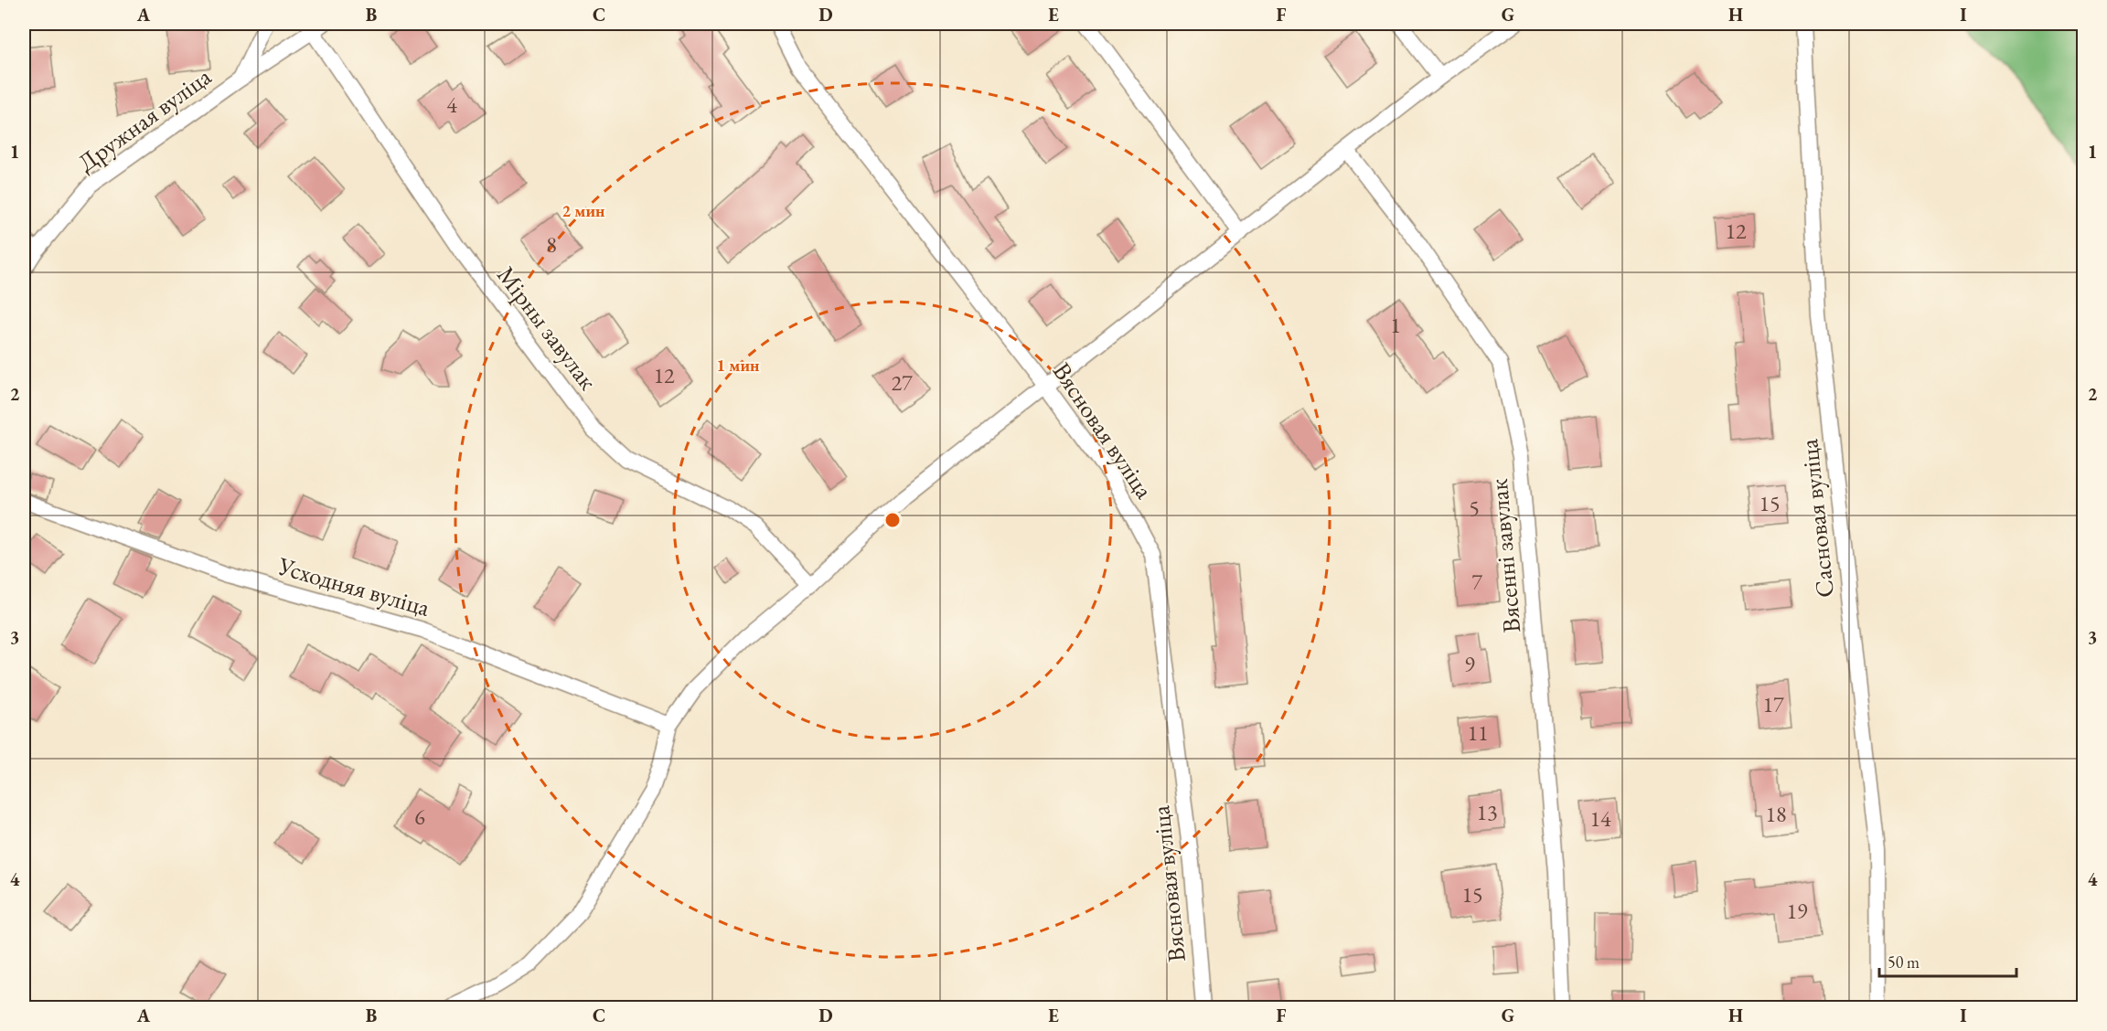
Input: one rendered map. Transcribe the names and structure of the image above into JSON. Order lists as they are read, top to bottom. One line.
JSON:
{"streets":{"street":["Дружная вуліца","Мірны завулак","Вясновая вуліца","Сасновая вуліца","Вясенні завулак","Усходняя вуліца"]},"crossings":[["Дружная вуліца","Мірны завулак"]],"house_numbers":["4","12","8","1","12","27","15","5","7","9","17","11","13","18","6","14","15","19"],"scale_bar":"50 m","grid":{"columns":["A","B","C","D","E","F","G","H","I"],"rows":["1","2","3","4"]},"rings":["2 мин","1 мин"]}
